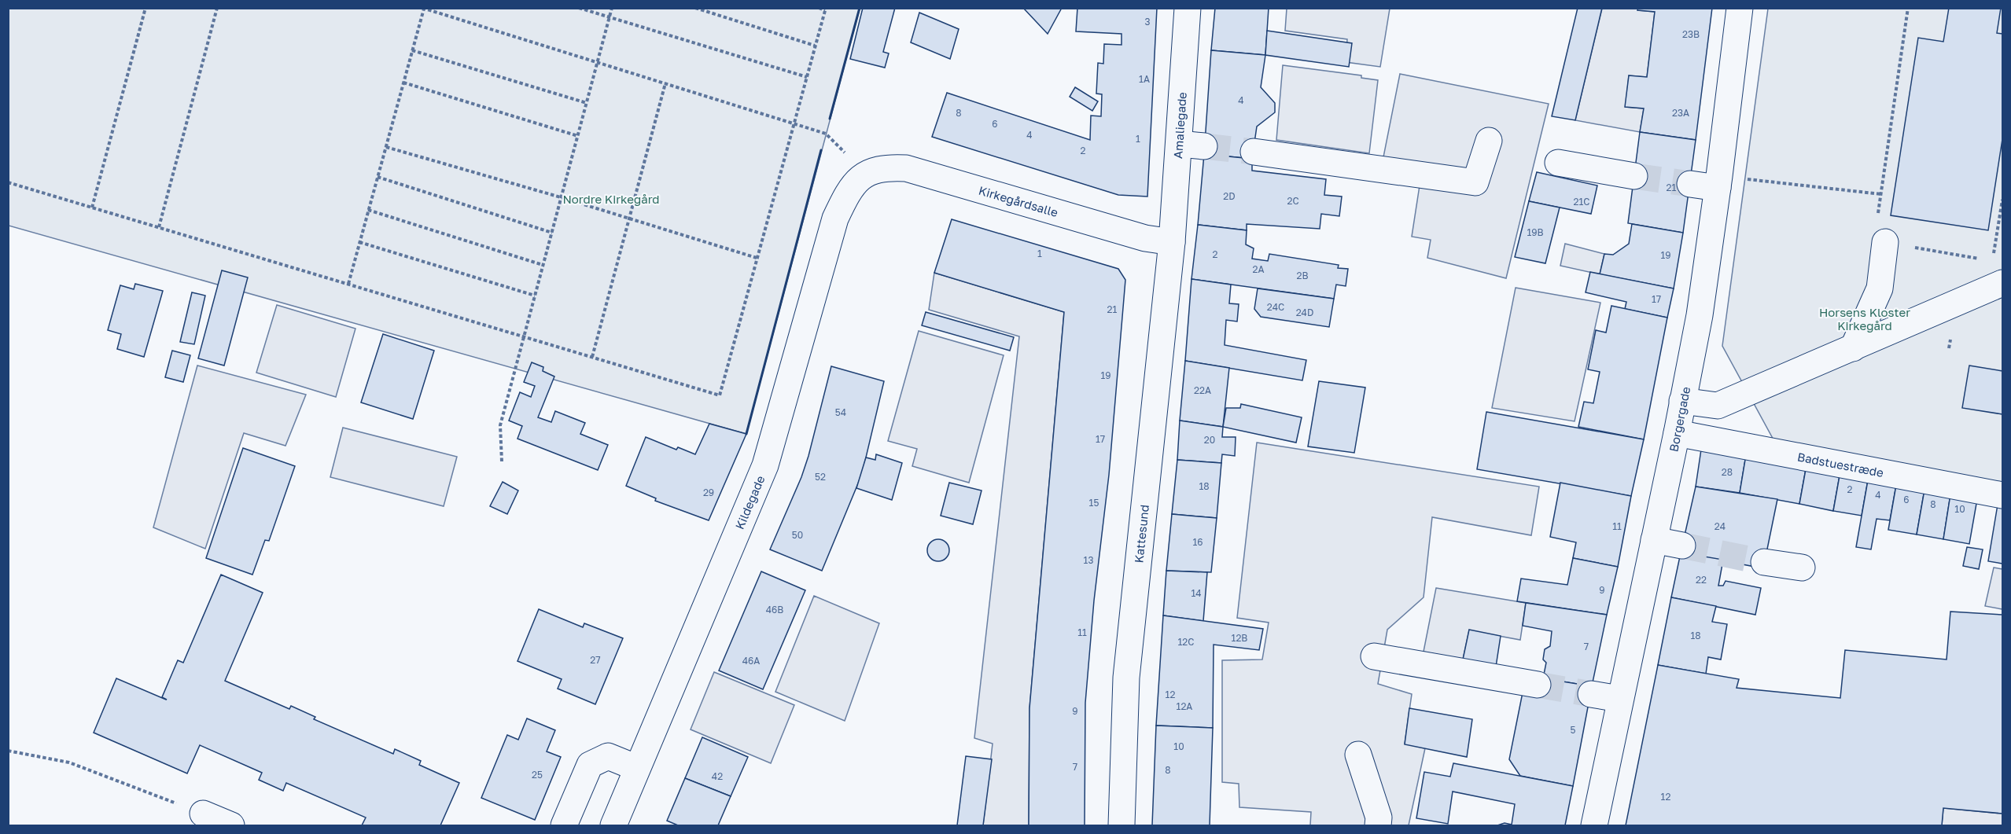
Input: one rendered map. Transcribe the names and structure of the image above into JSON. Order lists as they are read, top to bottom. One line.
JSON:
{"streets":{"street":["Amaliegade","Kirkegårdsalle","Borgergade","Badstuestræde","Kildegade","Kattesund"]},"crossings":[["Amaliegade","Kirkegårdsalle"],["Amaliegade","Kattesund"],["Kirkegårdsalle","Kildegade"],["Kirkegårdsalle","Kattesund"],["Borgergade","Badstuestræde"]],"parks":["Nordre Kirkegård","Horsens Kloster Kirkegård"],"house_numbers":["3","23B","1A","4","8","23A","6","4","1","2","21","2D","2C","21C","19B","1","2","19","2A","2B","17","24C","21","24D","19","22A","54","17","20","28","52","18","2","29","4","6","15","8","10","11","24","50","16","13","22","9","14","46B","11","18","12B","12C","7","27","46A","12","12A","9","5","10","7","8","25","42","12"]}
